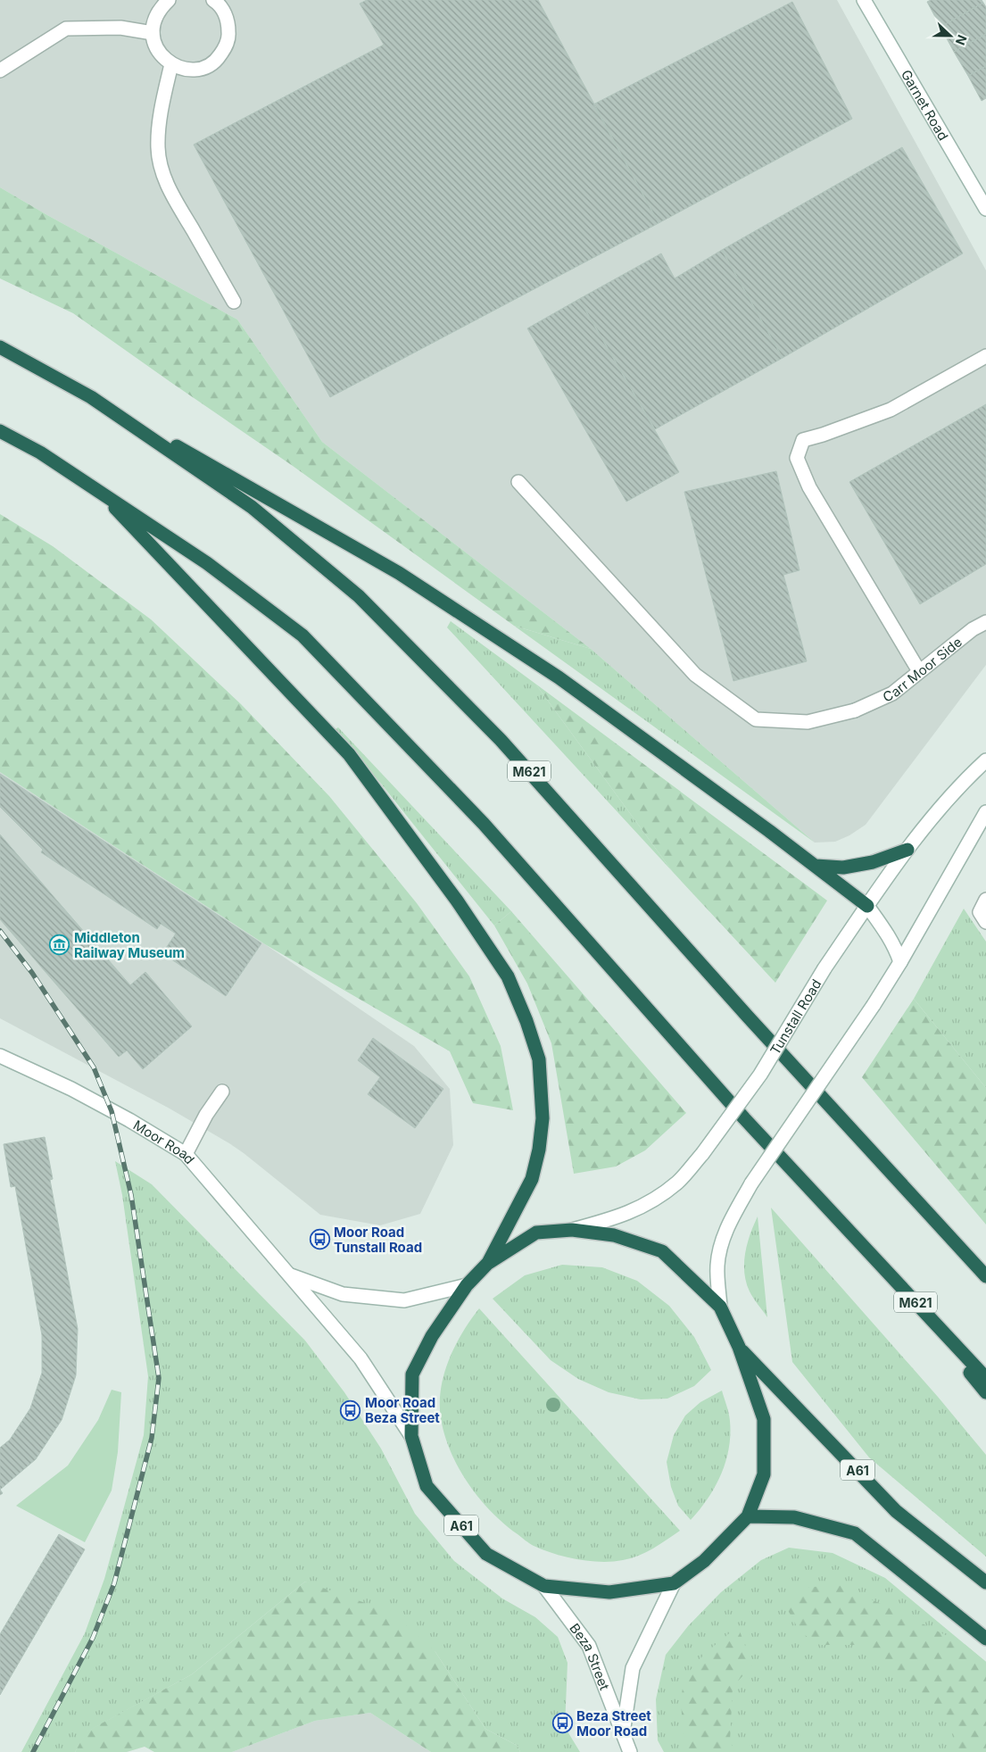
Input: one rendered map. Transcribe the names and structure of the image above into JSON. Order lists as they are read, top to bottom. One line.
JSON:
{"streets":{"highway":["M621","A61"],"street":["Garnet Road","Carr Moor Side","Tunstall Road","Moor Road","Beza Street"]},"crossings":[["Tunstall Road","A61"],["Moor Road","A61"],["A61","Beza Street"]],"places":{"museum":["Middleton Railway Museum"],"bus stop":["Moor Road Tunstall Road","Moor Road Beza Street","Beza Street Moor Road"]},"north":"right"}
